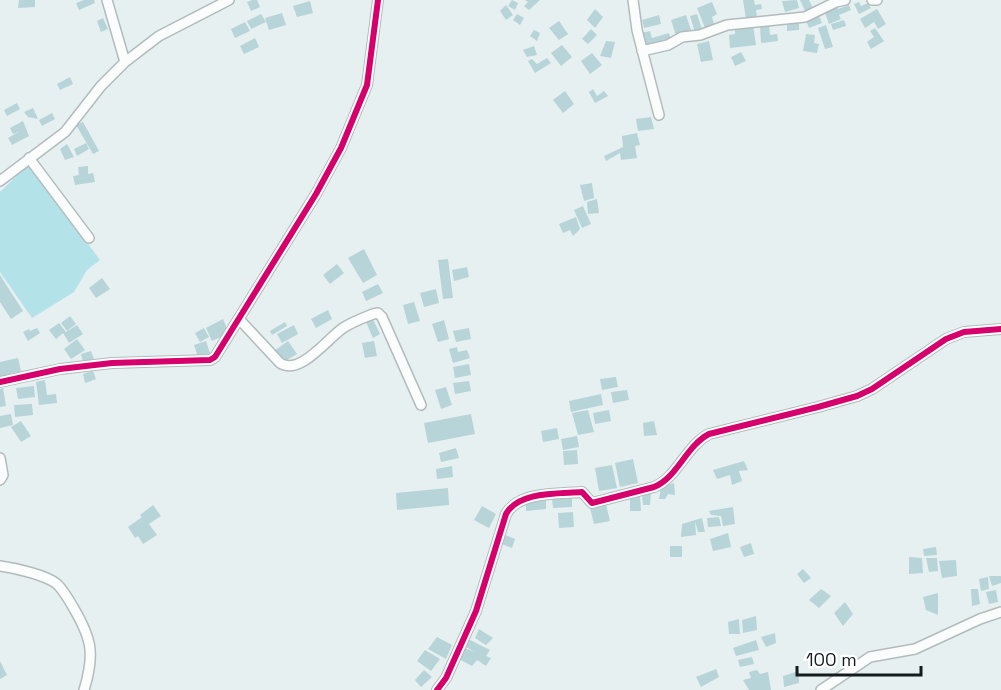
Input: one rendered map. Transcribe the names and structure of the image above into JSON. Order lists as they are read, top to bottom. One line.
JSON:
{"scale_bar":"100 m"}
